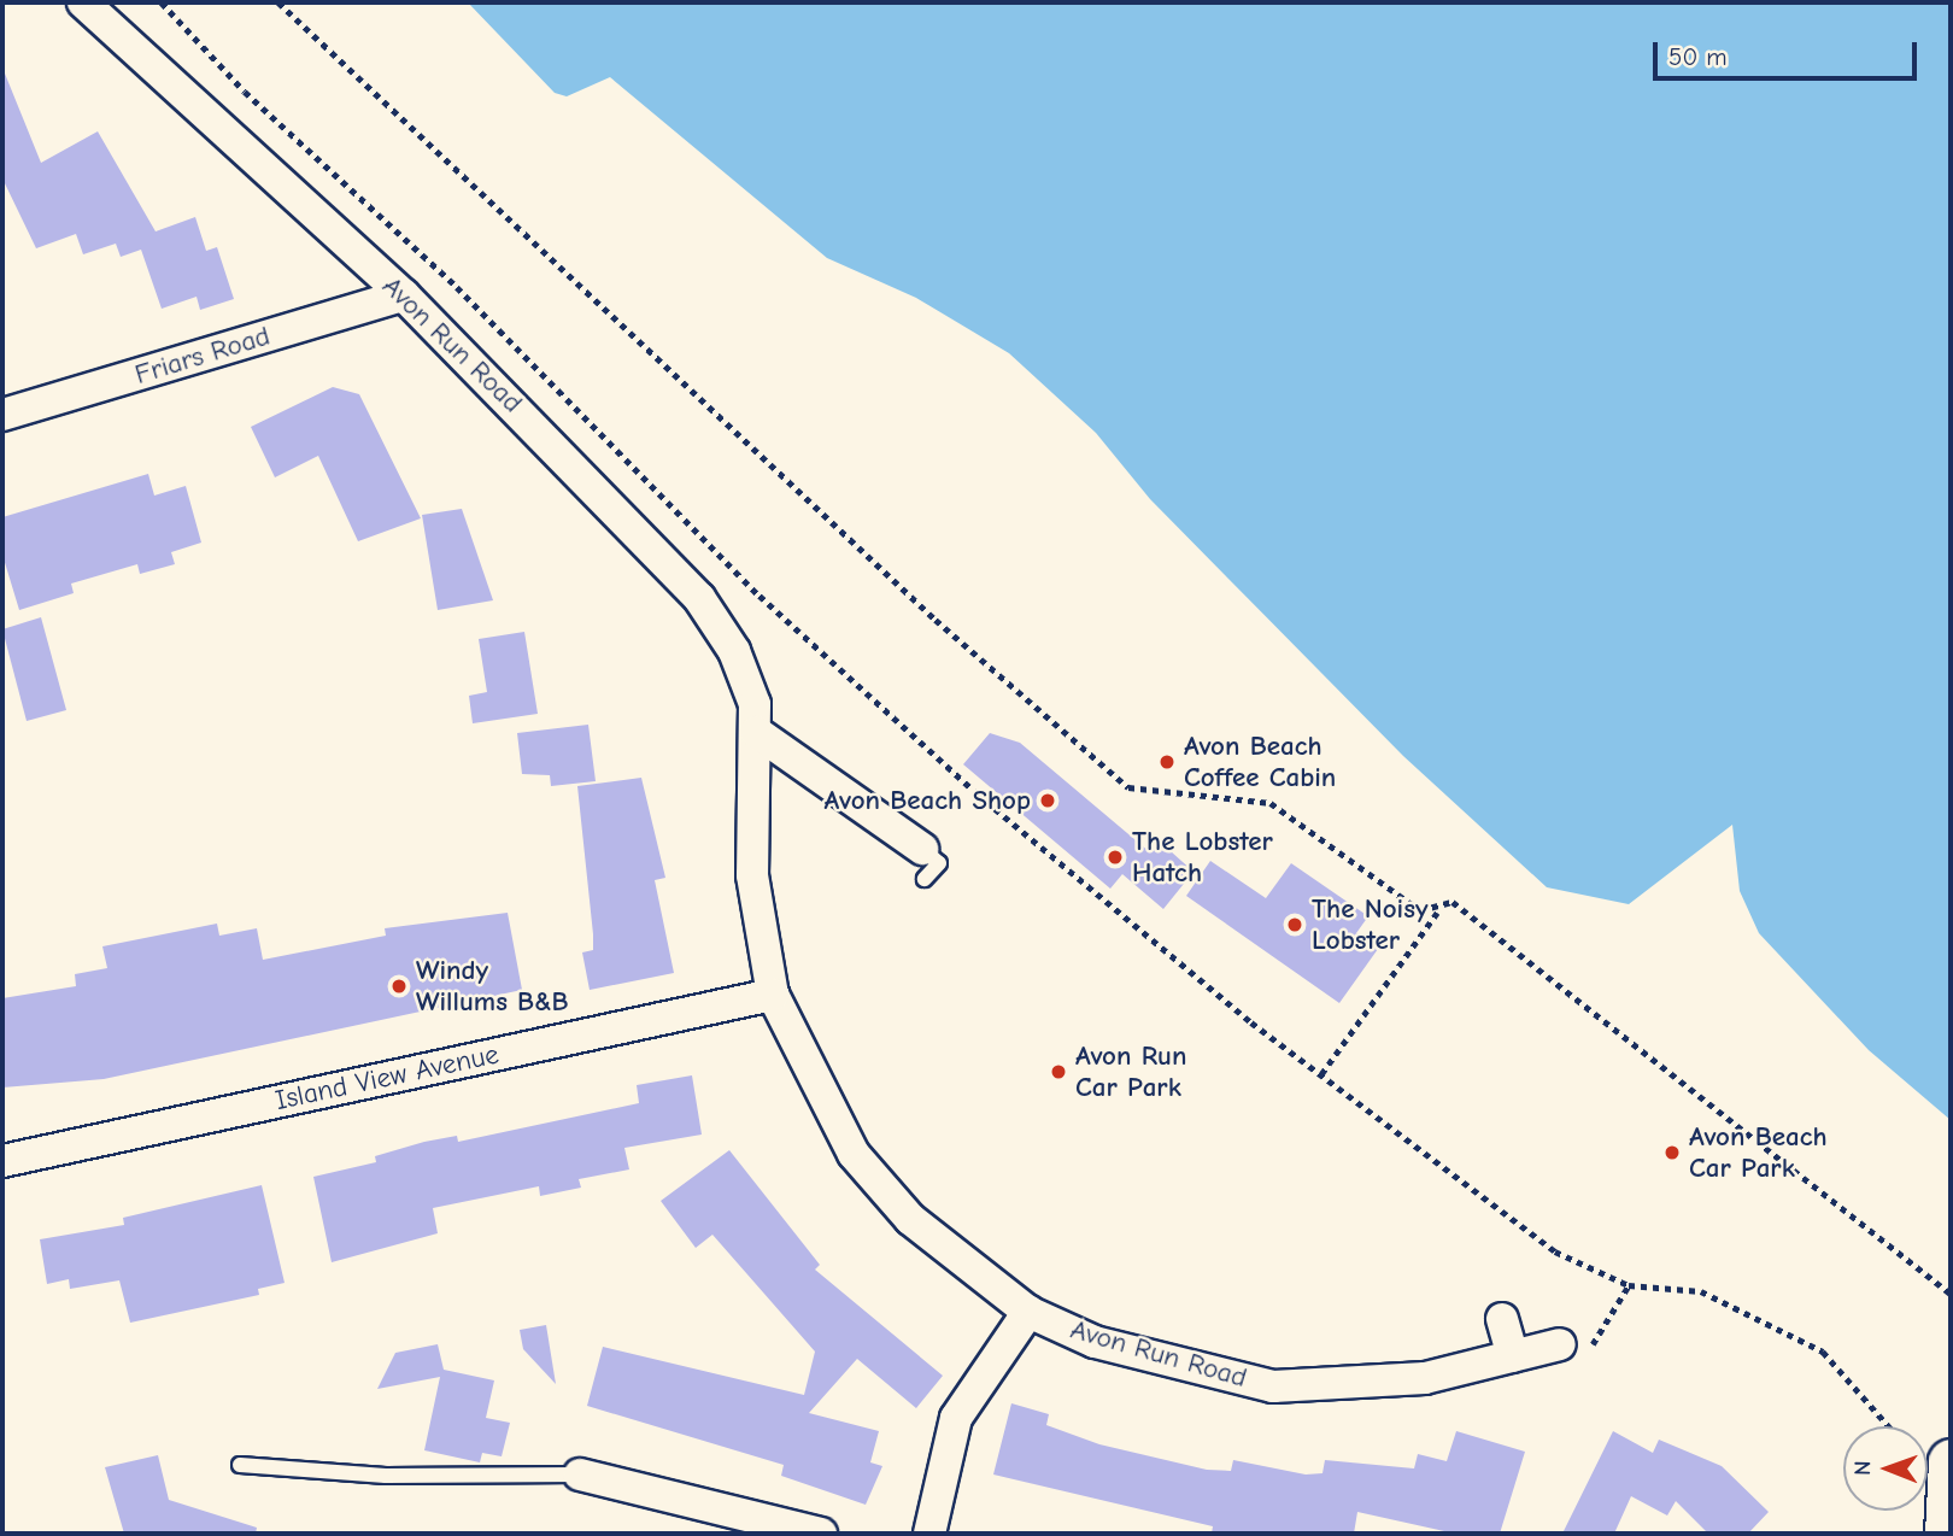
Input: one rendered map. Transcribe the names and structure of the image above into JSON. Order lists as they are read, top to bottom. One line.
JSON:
{"streets":{"street":["Avon Run Road","Friars Road","Island View Avenue"]},"crossings":[["Avon Run Road","Friars Road"],["Avon Run Road","Island View Avenue"]],"places":["Avon Beach Coffee Cabin","Avon Beach Shop","The Lobster Hatch","The Noisy Lobster","Windy Willums B&B","Avon Run Car Park","Avon Beach Car Park"],"scale_bar":"50 m","north":"left"}
